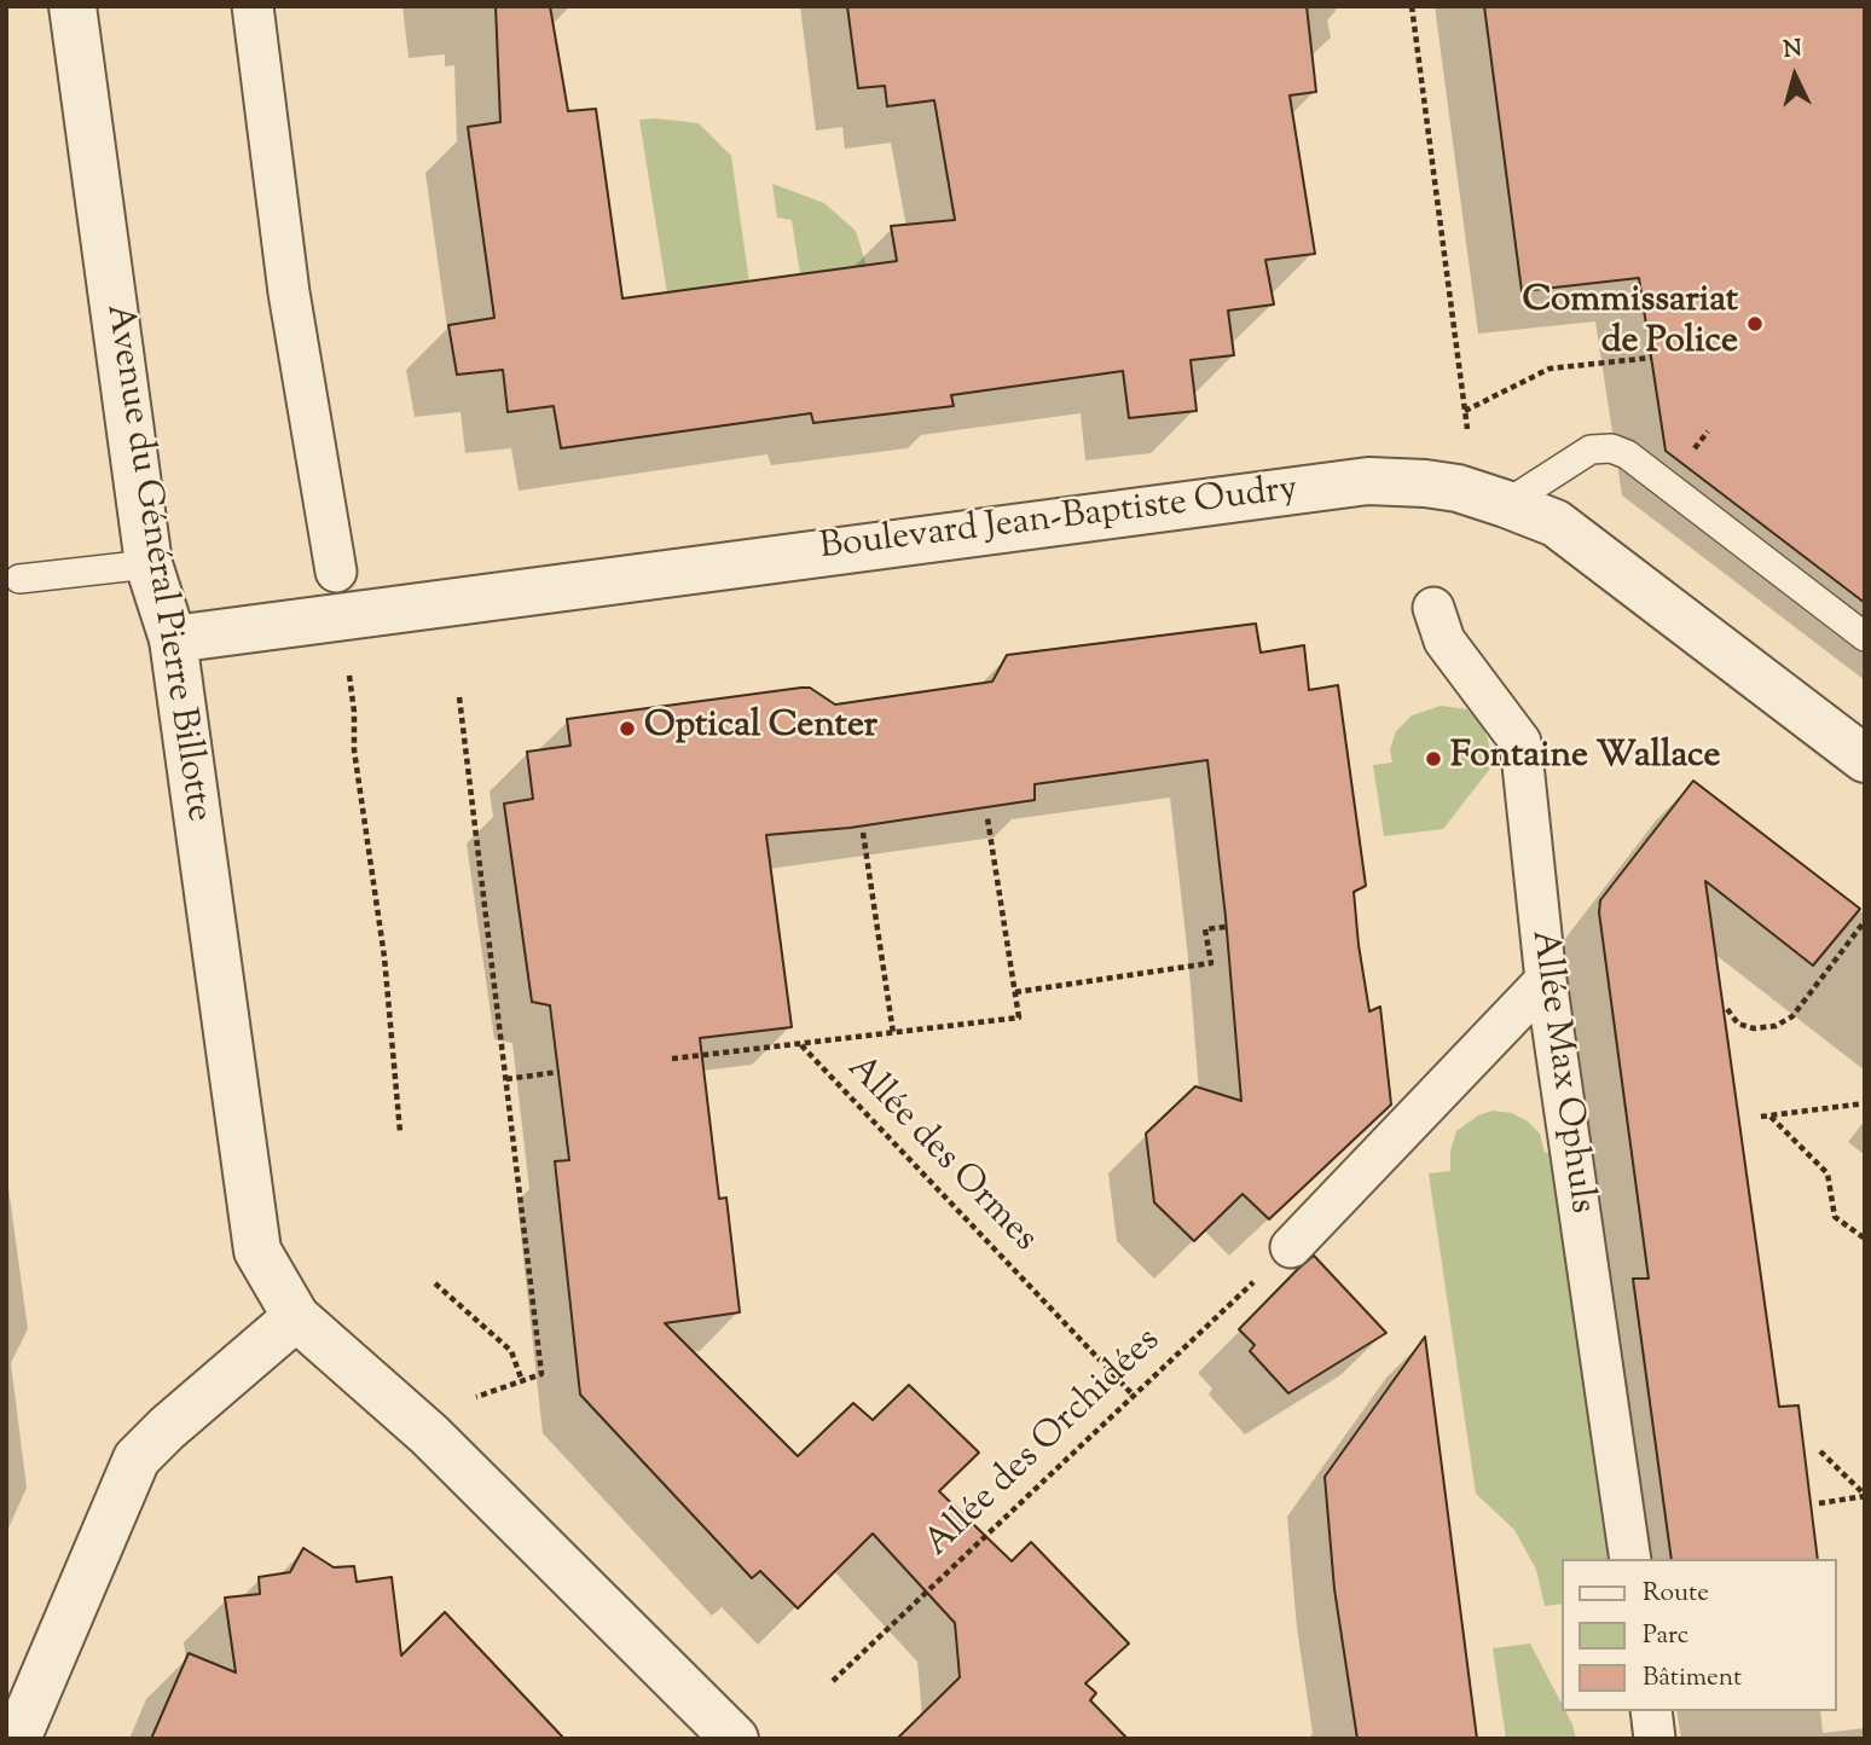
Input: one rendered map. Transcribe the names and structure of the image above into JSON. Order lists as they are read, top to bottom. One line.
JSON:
{"streets":{"street":["Boulevard Jean-Baptiste Oudry","Avenue du Général Pierre Billotte","Allée Max Ophuls"],"path":["Allée des Ormes","Allée des Orchidées"]},"crossings":[["Boulevard Jean-Baptiste Oudry","Avenue du Général Pierre Billotte"],["Allée des Ormes","Allée des Orchidées"]],"places":["Commissariat de Police","Optical Center","Fontaine Wallace"],"legend":["Route","Parc","Bâtiment"],"north":"top"}
